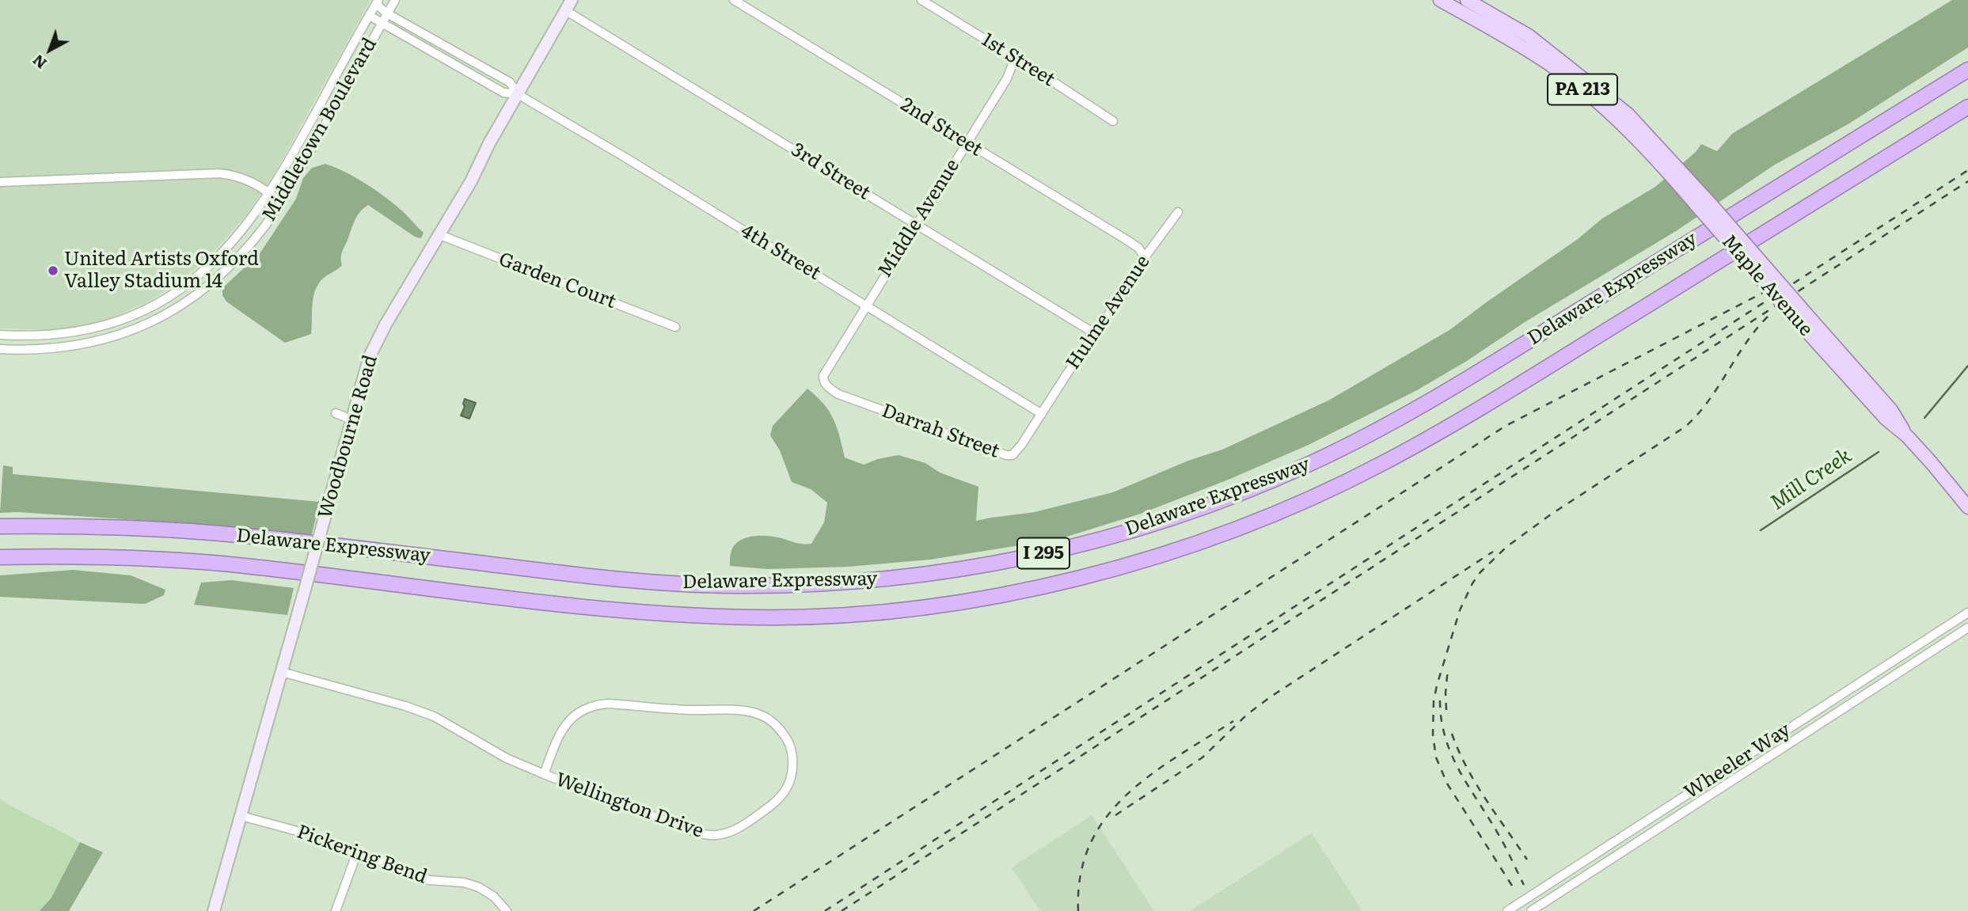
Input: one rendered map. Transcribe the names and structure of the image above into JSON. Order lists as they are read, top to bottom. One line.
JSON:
{"streets":{"highway":["Delaware Expressway","I 295"],"main road":["PA 213","Maple Avenue","Woodbourne Road"],"street":["1st Street","2nd Street","Middletown Boulevard","3rd Street","Middle Avenue","4th Street","Garden Court","Hulme Avenue","Darrah Street","Wheeler Way","Wellington Drive","Pickering Bend"]},"crossings":[["1st Street","Middle Avenue"],["2nd Street","Middle Avenue"],["2nd Street","Hulme Avenue"],["Middletown Boulevard","4th Street"],["3rd Street","Middle Avenue"],["3rd Street","Hulme Avenue"],["3rd Street","Woodbourne Road"],["Middle Avenue","4th Street"],["Middle Avenue","Darrah Street"],["4th Street","Hulme Avenue"],["4th Street","Darrah Street"],["4th Street","Woodbourne Road"],["Garden Court","Woodbourne Road"],["Hulme Avenue","Darrah Street"],["Woodbourne Road","Wellington Drive"],["Woodbourne Road","Pickering Bend"]],"water":["Mill Creek"],"places":["United Artists Oxford Valley Stadium 14"],"north":"bottom left"}
